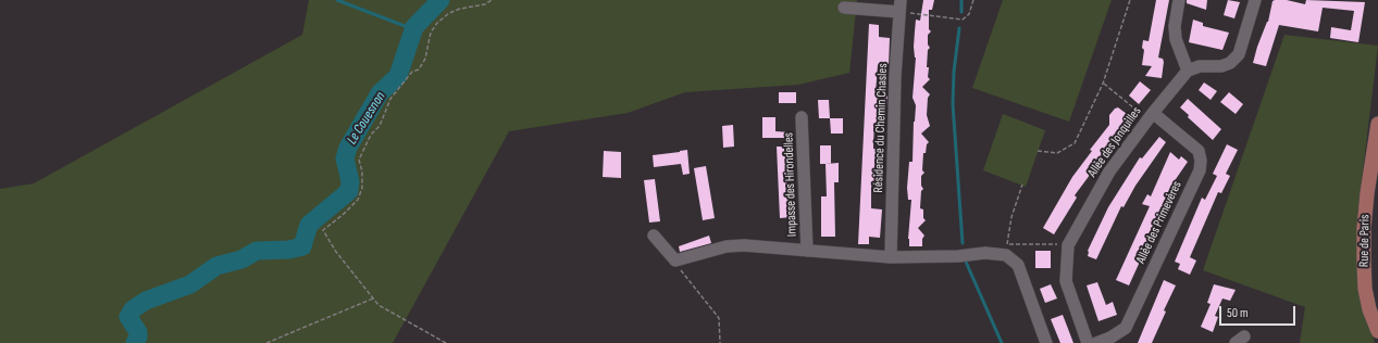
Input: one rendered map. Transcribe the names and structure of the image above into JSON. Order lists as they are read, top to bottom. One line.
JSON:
{"streets":{"main road":["Rue de Paris"],"street":["Résidence du Chemin Chasles","Allée des Jonquilles","Impasse des Hirondelles","Allée des Primevères"]},"crossings":[["Allée des Jonquilles","Allée des Primevères"]],"water":["Le Couesnon"],"scale_bar":"50 m"}
